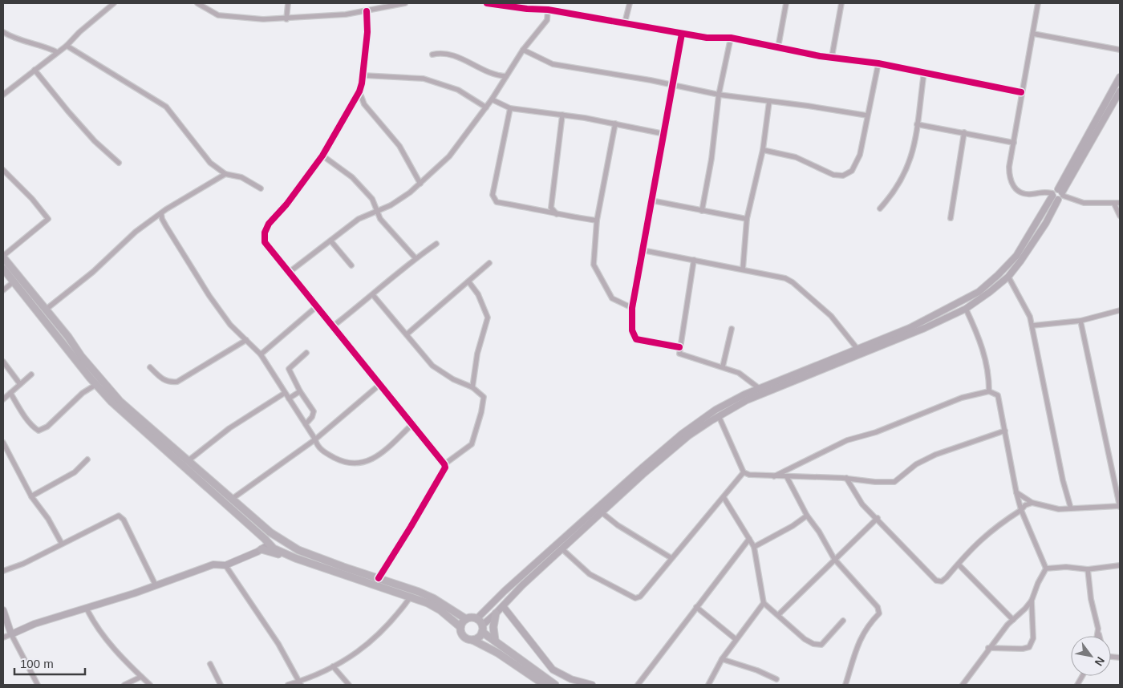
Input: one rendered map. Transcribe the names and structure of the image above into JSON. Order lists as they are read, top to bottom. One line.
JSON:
{"scale_bar":"100 m","north":"bottom right"}
